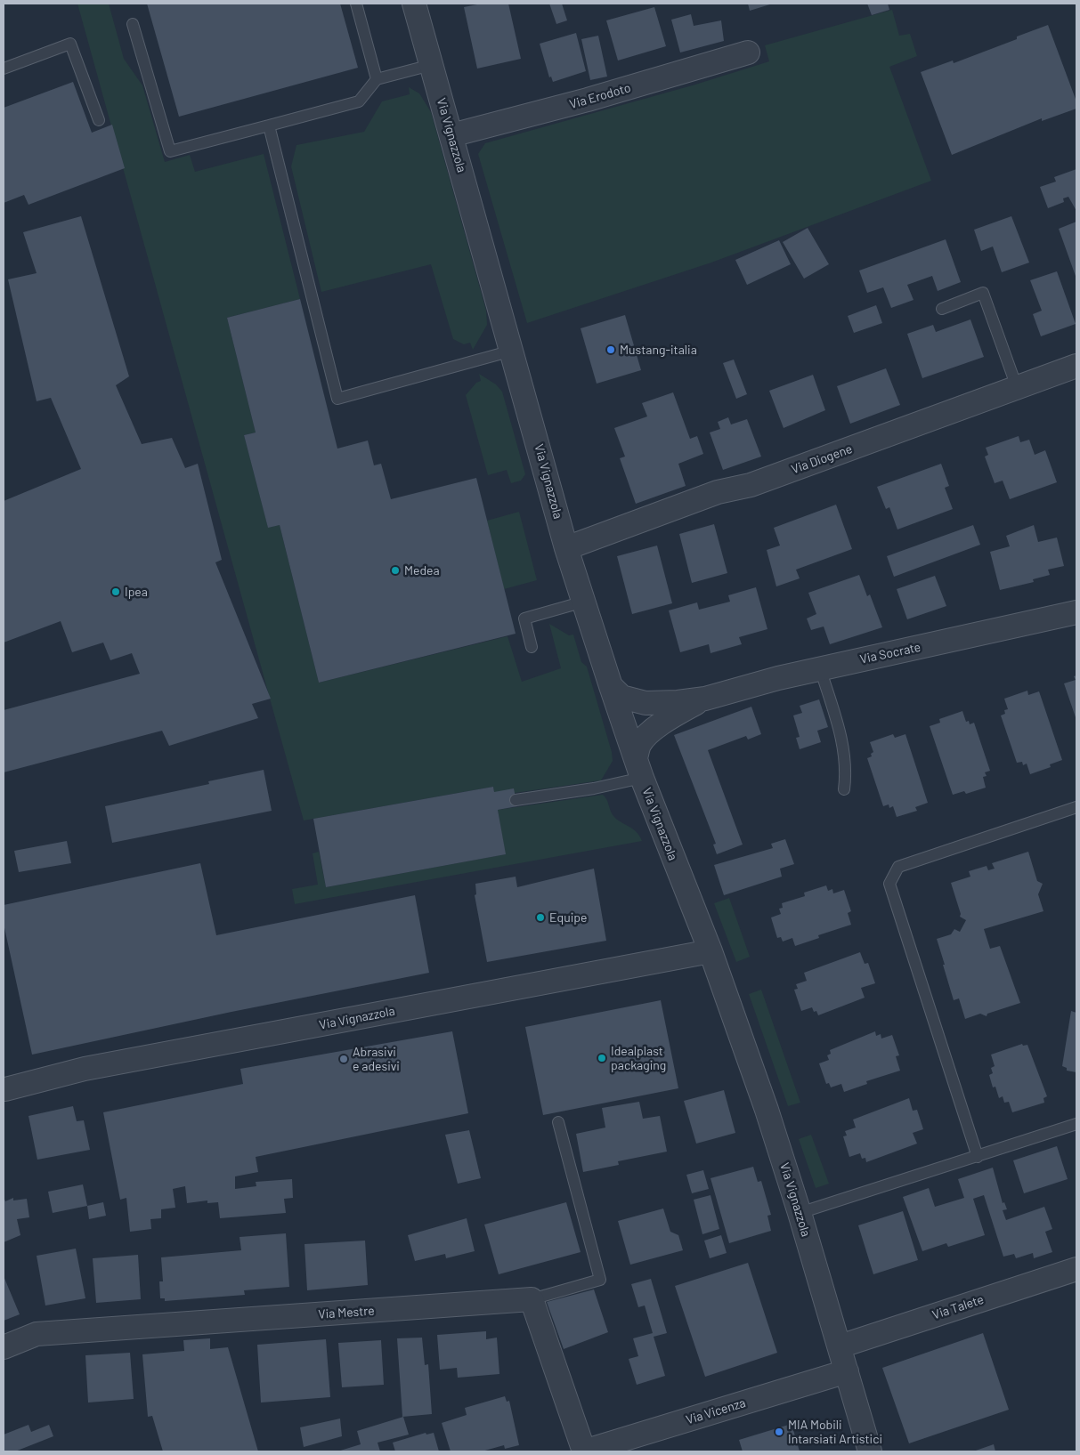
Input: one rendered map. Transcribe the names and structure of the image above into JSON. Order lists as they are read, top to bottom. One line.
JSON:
{"streets":{"street":["Via Erodoto","Via Vignazzola","Via Diogene","Via Socrate","Via Talete","Via Mestre","Via Vicenza"]},"crossings":[["Via Erodoto","Via Vignazzola"],["Via Vignazzola","Via Diogene"],["Via Vignazzola","Via Socrate"],["Via Vignazzola","Via Talete"],["Via Vignazzola","Via Vicenza"]],"places":["Mustang-italia","Medea","Ipea","Equipe","Idealplast packaging","Abrasivi e adesivi","MIA Mobili Intarsiati Artistici"]}
